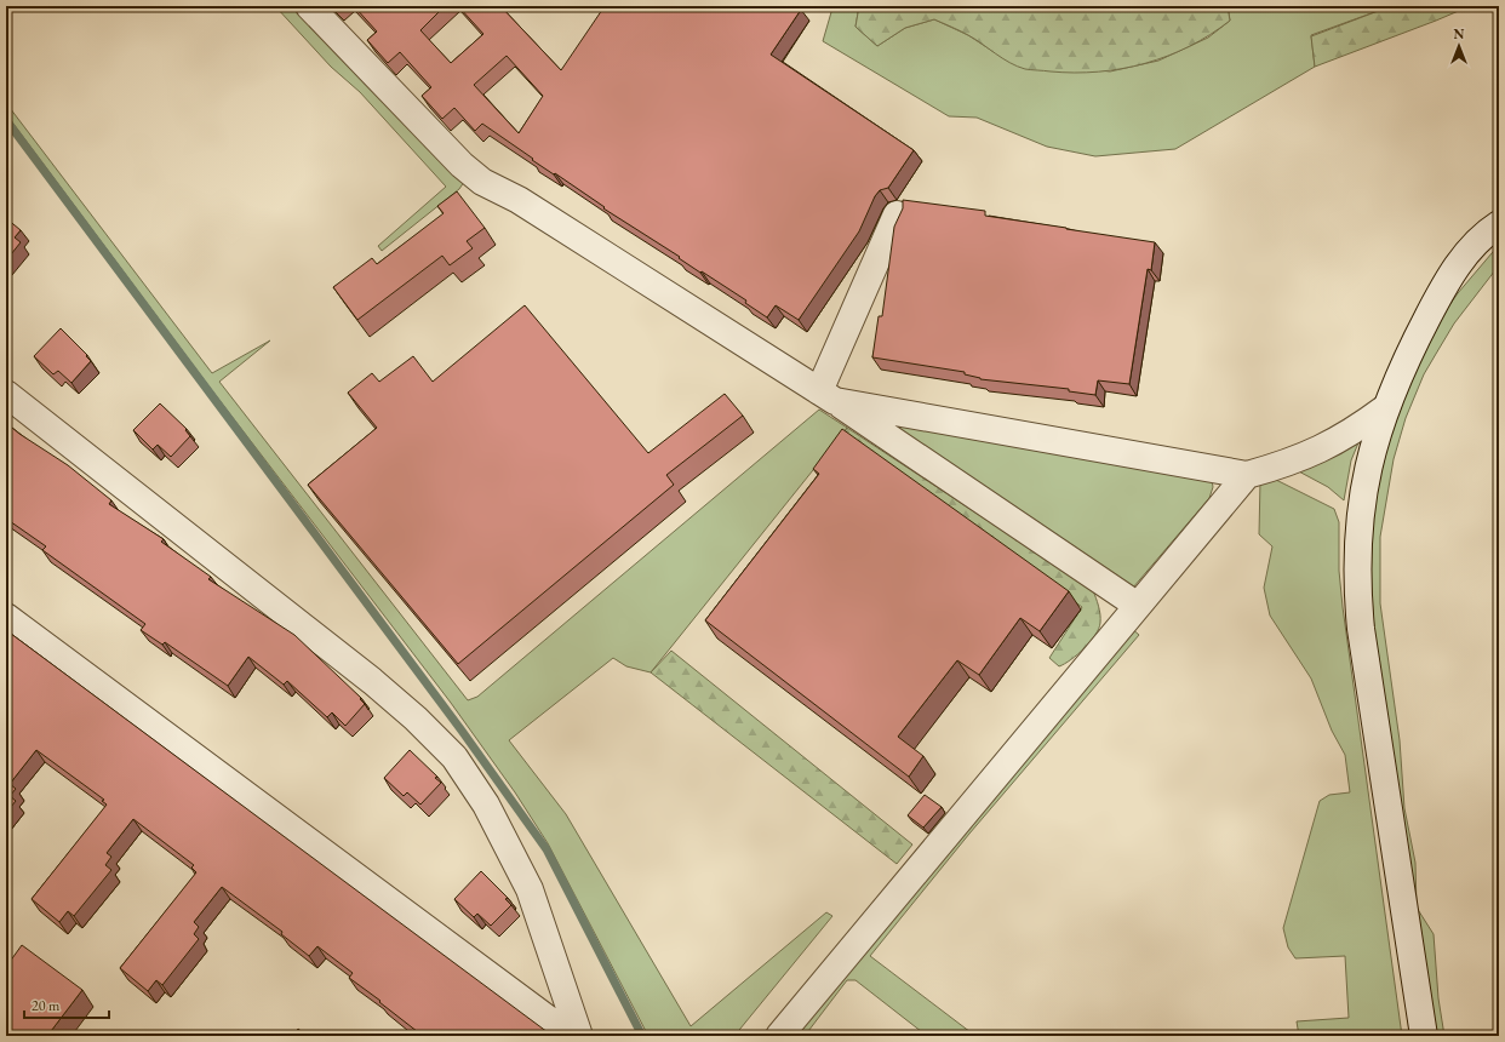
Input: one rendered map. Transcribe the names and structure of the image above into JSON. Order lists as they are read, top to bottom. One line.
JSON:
{"scale_bar":"20 m","north":"top"}
